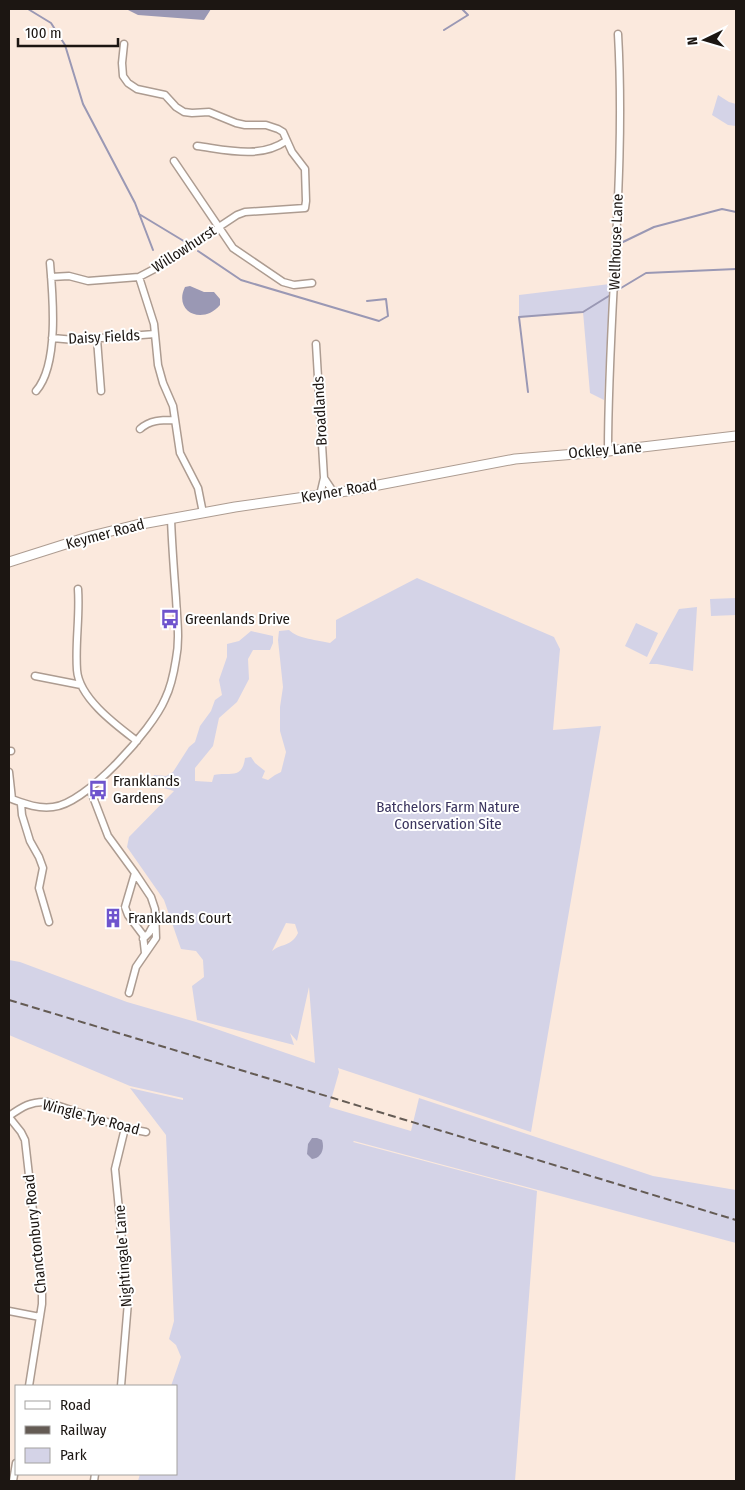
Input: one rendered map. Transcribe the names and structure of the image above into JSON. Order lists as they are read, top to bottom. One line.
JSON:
{"streets":{"street":["Wellhouse Lane","Willowhurst","Daisy Fields","Broadlands","Ockley Lane","Keyner Road","Keymer Road","Wingle Tye Road","Chanctonbury Road","Nightingale Lane"]},"crossings":[["Wellhouse Lane","Ockley Lane"],["Willowhurst","Daisy Fields"],["Willowhurst","Keyner Road"],["Willowhurst","Keymer Road"],["Broadlands","Keyner Road"],["Ockley Lane","Keyner Road"],["Keyner Road","Keymer Road"],["Wingle Tye Road","Chanctonbury Road"],["Wingle Tye Road","Nightingale Lane"]],"parks":["Batchelors Farm Nature Conservation Site"],"places":{"bus stop":["Greenlands Drive","Franklands Gardens"],"building":["Franklands Court"]},"legend":["Road","Railway","Park"],"scale_bar":"100 m","north":"left"}
